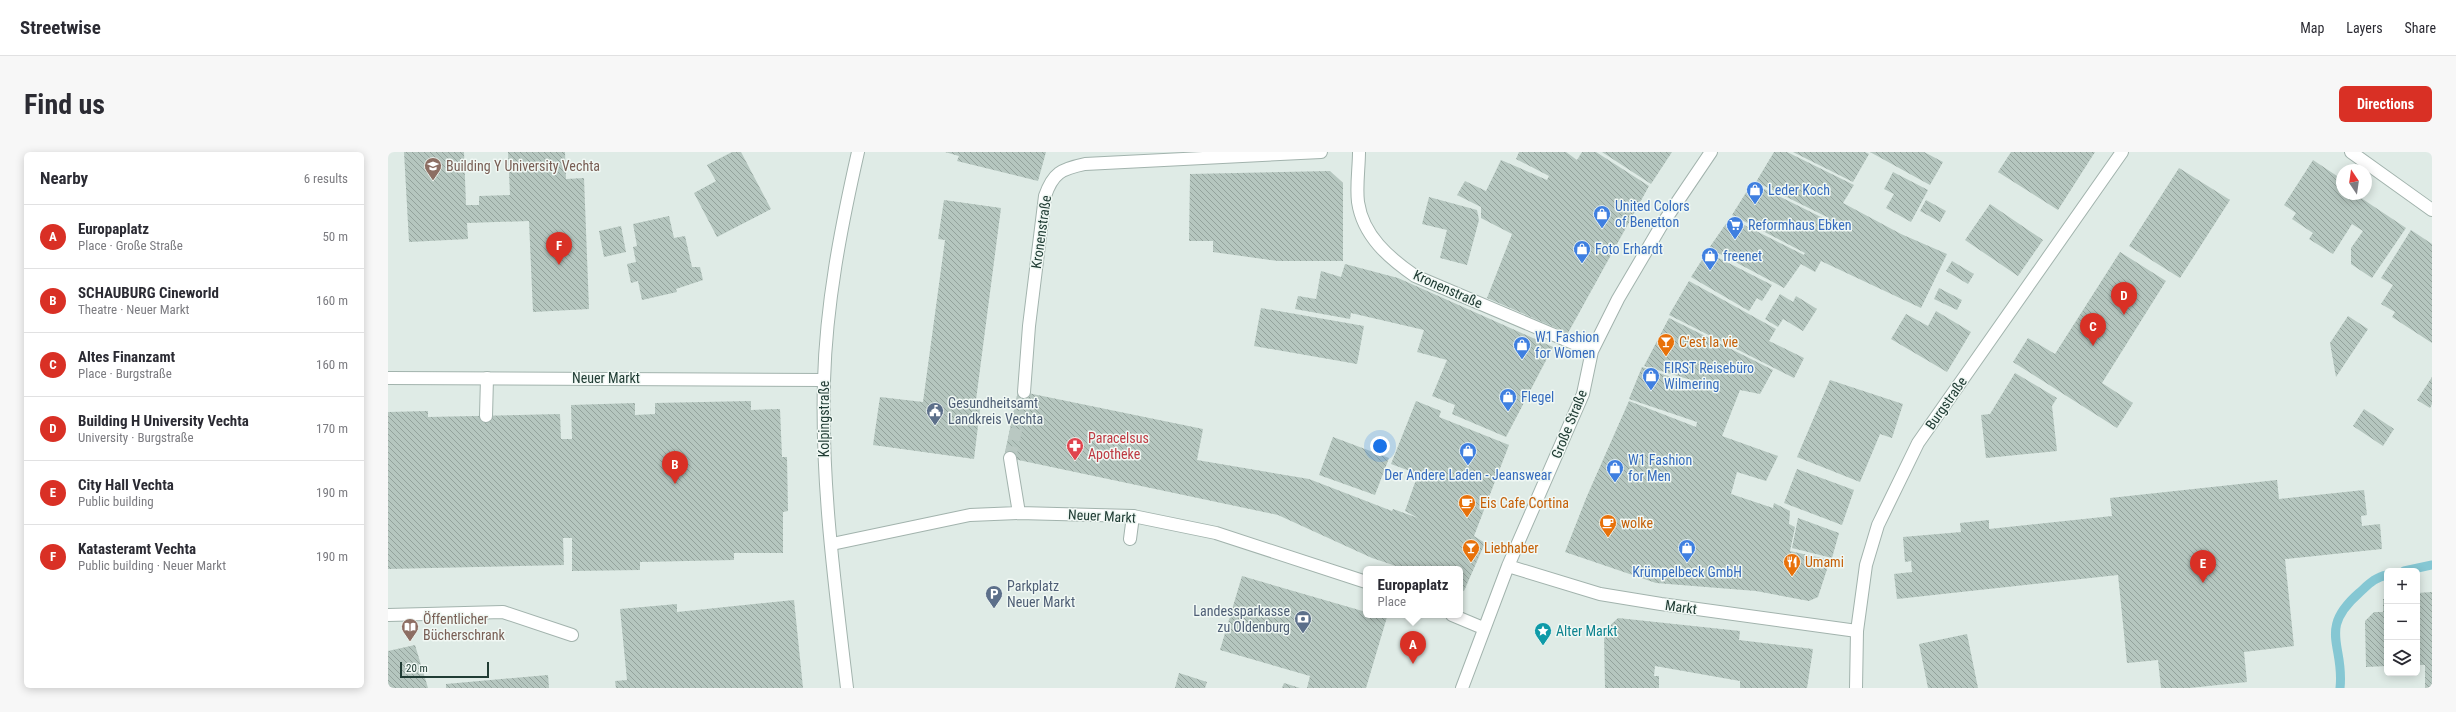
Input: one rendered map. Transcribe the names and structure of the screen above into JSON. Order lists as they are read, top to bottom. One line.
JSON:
{"streets":{"street":["Kronenstraße","Neuer Markt","Burgstraße","Kolpingstraße","Große Straße","Markt"]},"crossings":[["Kronenstraße","Große Straße"],["Neuer Markt","Kolpingstraße"],["Burgstraße","Markt"],["Große Straße","Markt"]],"places":{"school or university":["Building Y University Vechta"],"shop":["Leder Koch","United Colors of Benetton","Foto Erhardt","freenet","W1 Fashion for Women","FIRST Reisebüro Wilmering","Flegel","Der Andere Laden - Jeanswear","W1 Fashion for Men","Krümpelbeck GmbH"],"supermarket":["Reformhaus Ebken"],"bar":["C'est la vie","Liebhaber"],"public building":["Gesundheitsamt Landkreis Vechta"],"pharmacy":["Paracelsus Apotheke"],"cafe":["Eis Cafe Cortina","wolke"],"restaurant":["Umami"],"parking":["Parkplatz Neuer Markt"],"bank":["Landessparkasse zu Oldenburg"],"library":["Öffentlicher Bücherschrank"],"place":["Alter Markt"]},"scale_bar":"20 m","north":"top","page":{"header":"Streetwise","nav":["Map","Layers","Share"],"buttons":"Directions","title":"Find us","heading":["Nearby","6 results"],"list":[{"mark":"A","name":"Europaplatz","note":"Place · Große Straße","value":"50 m"},{"mark":"B","name":"SCHAUBURG Cineworld","note":"Theatre · Neuer Markt","value":"160 m"},{"mark":"C","name":"Altes Finanzamt","note":"Place · Burgstraße","value":"160 m"},{"mark":"D","name":"Building H University Vechta","note":"University · Burgstraße","value":"170 m"},{"mark":"E","name":"City Hall Vechta","note":"Public building","value":"190 m"},{"mark":"F","name":"Katasteramt Vechta","note":"Public building · Neuer Markt","value":"190 m"}],"pins":["F","D","C","B","E","A"],"popup":["Europaplatz","Place"],"map_buttons":["+","−"],"scale":"20 m"}}
